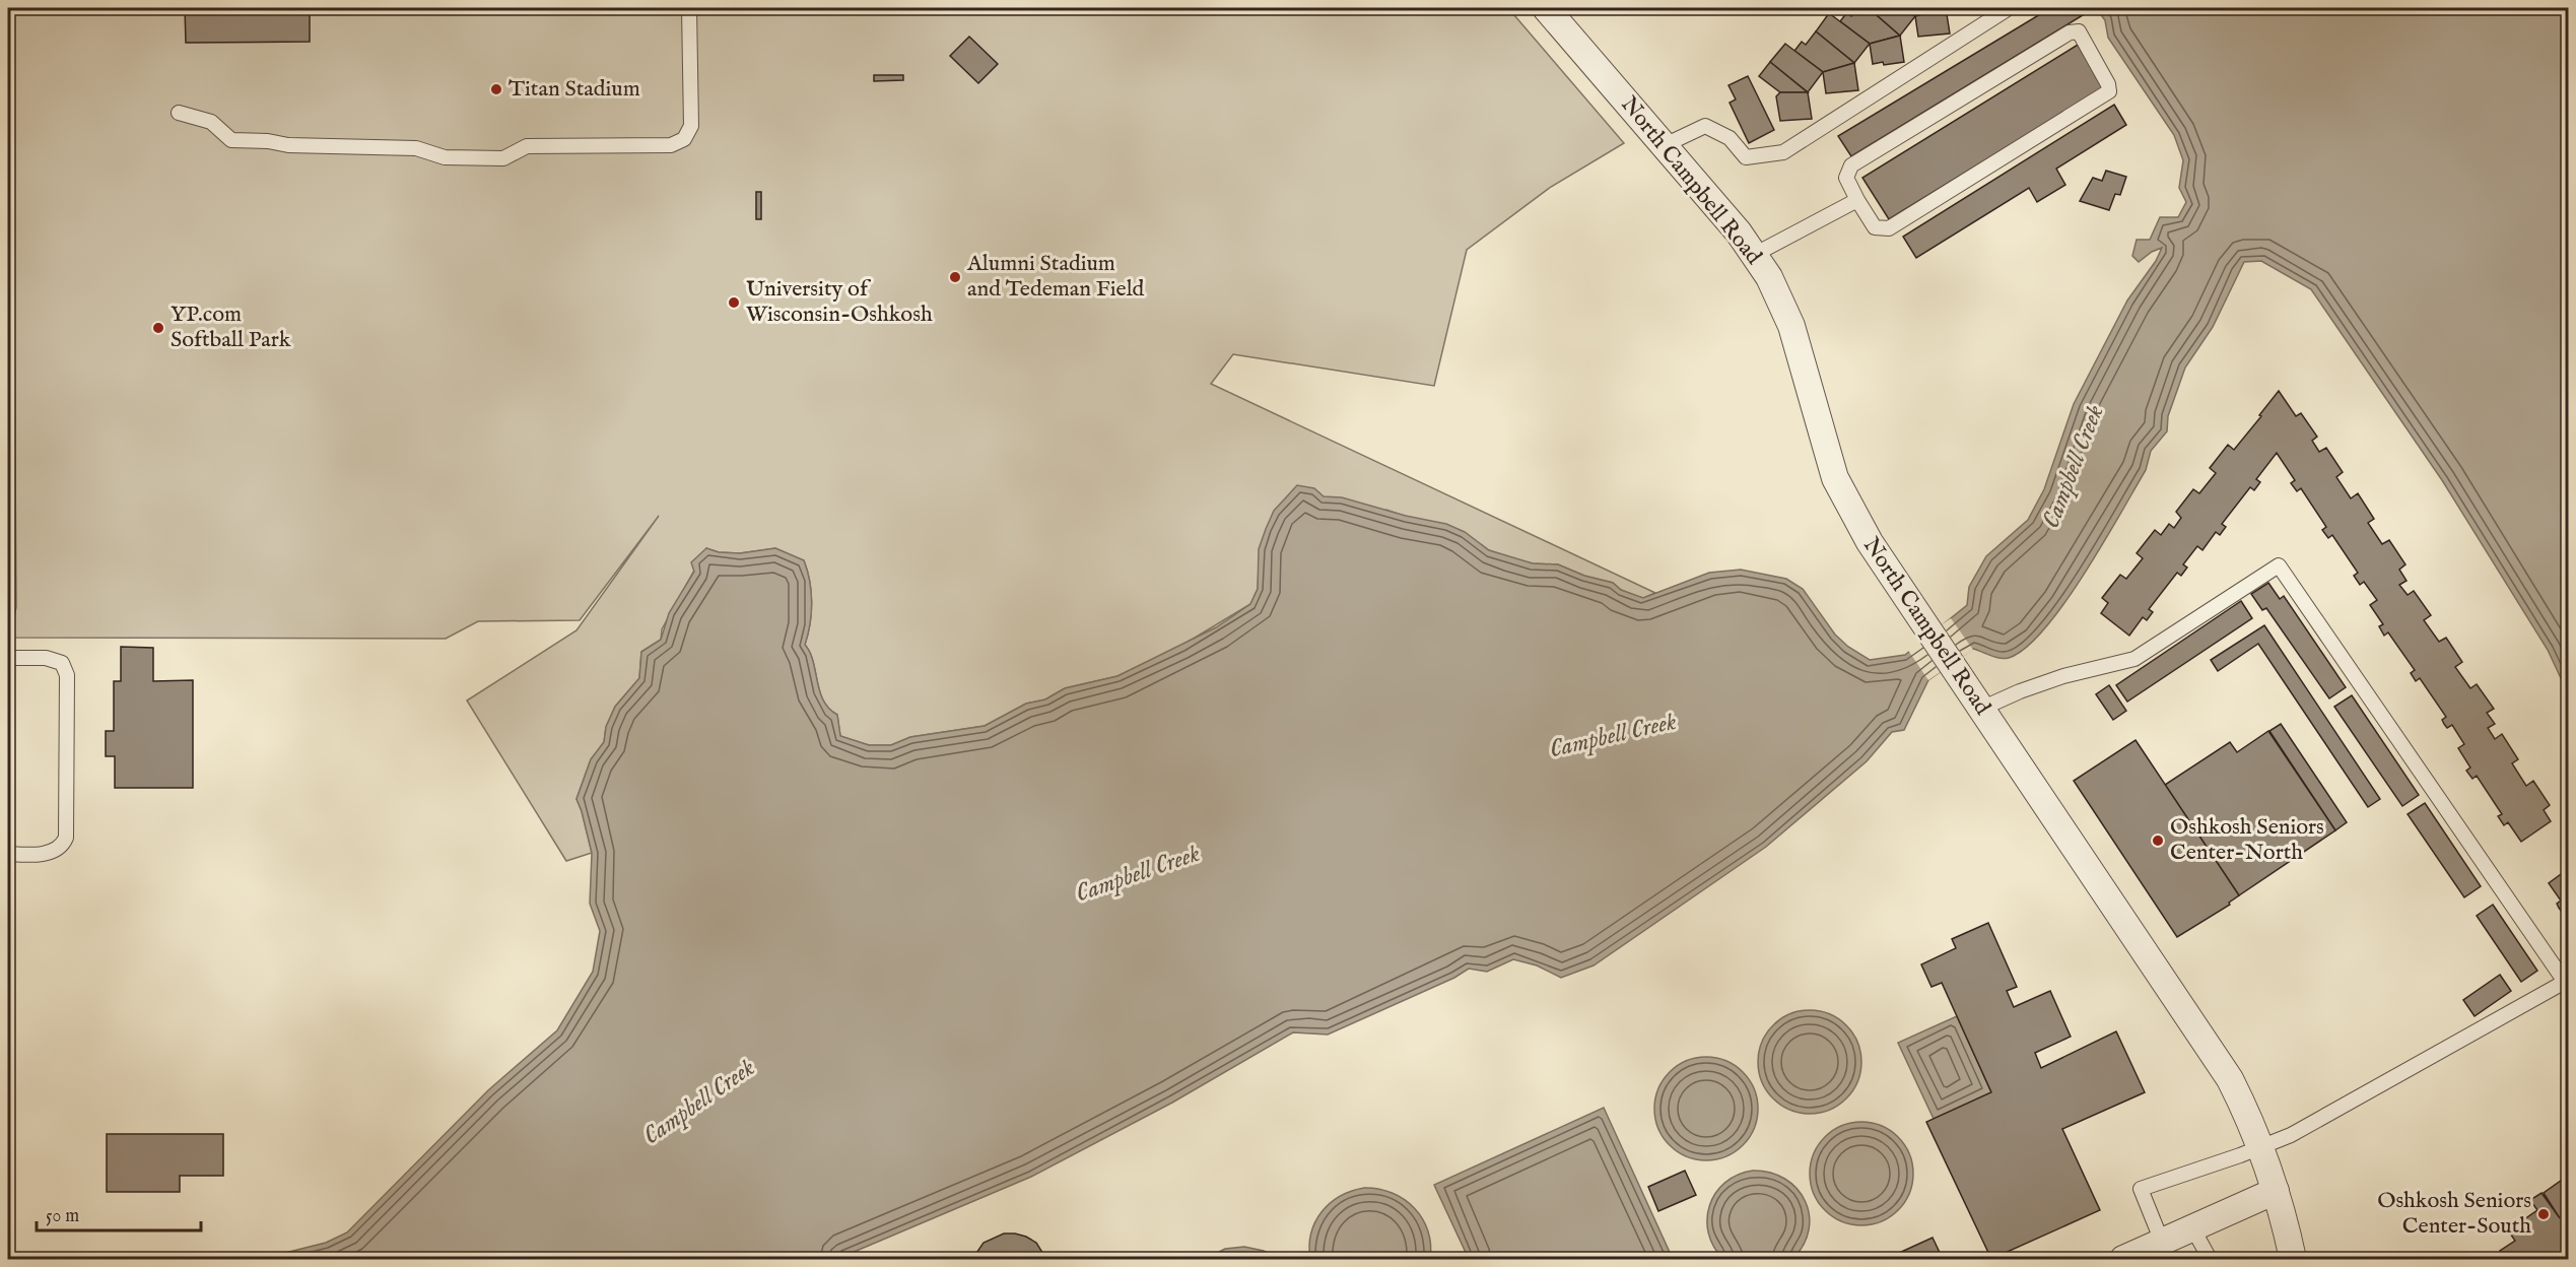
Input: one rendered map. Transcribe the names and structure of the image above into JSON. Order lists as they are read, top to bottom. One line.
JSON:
{"streets":{"street":["North Campbell Road"]},"water":["Campbell Creek"],"places":["Titan Stadium","Alumni Stadium and Tedeman Field","University of Wisconsin-Oshkosh","YP.com Softball Park","Oshkosh Seniors Center-North","Oshkosh Seniors Center-South"],"scale_bar":"50 m"}
